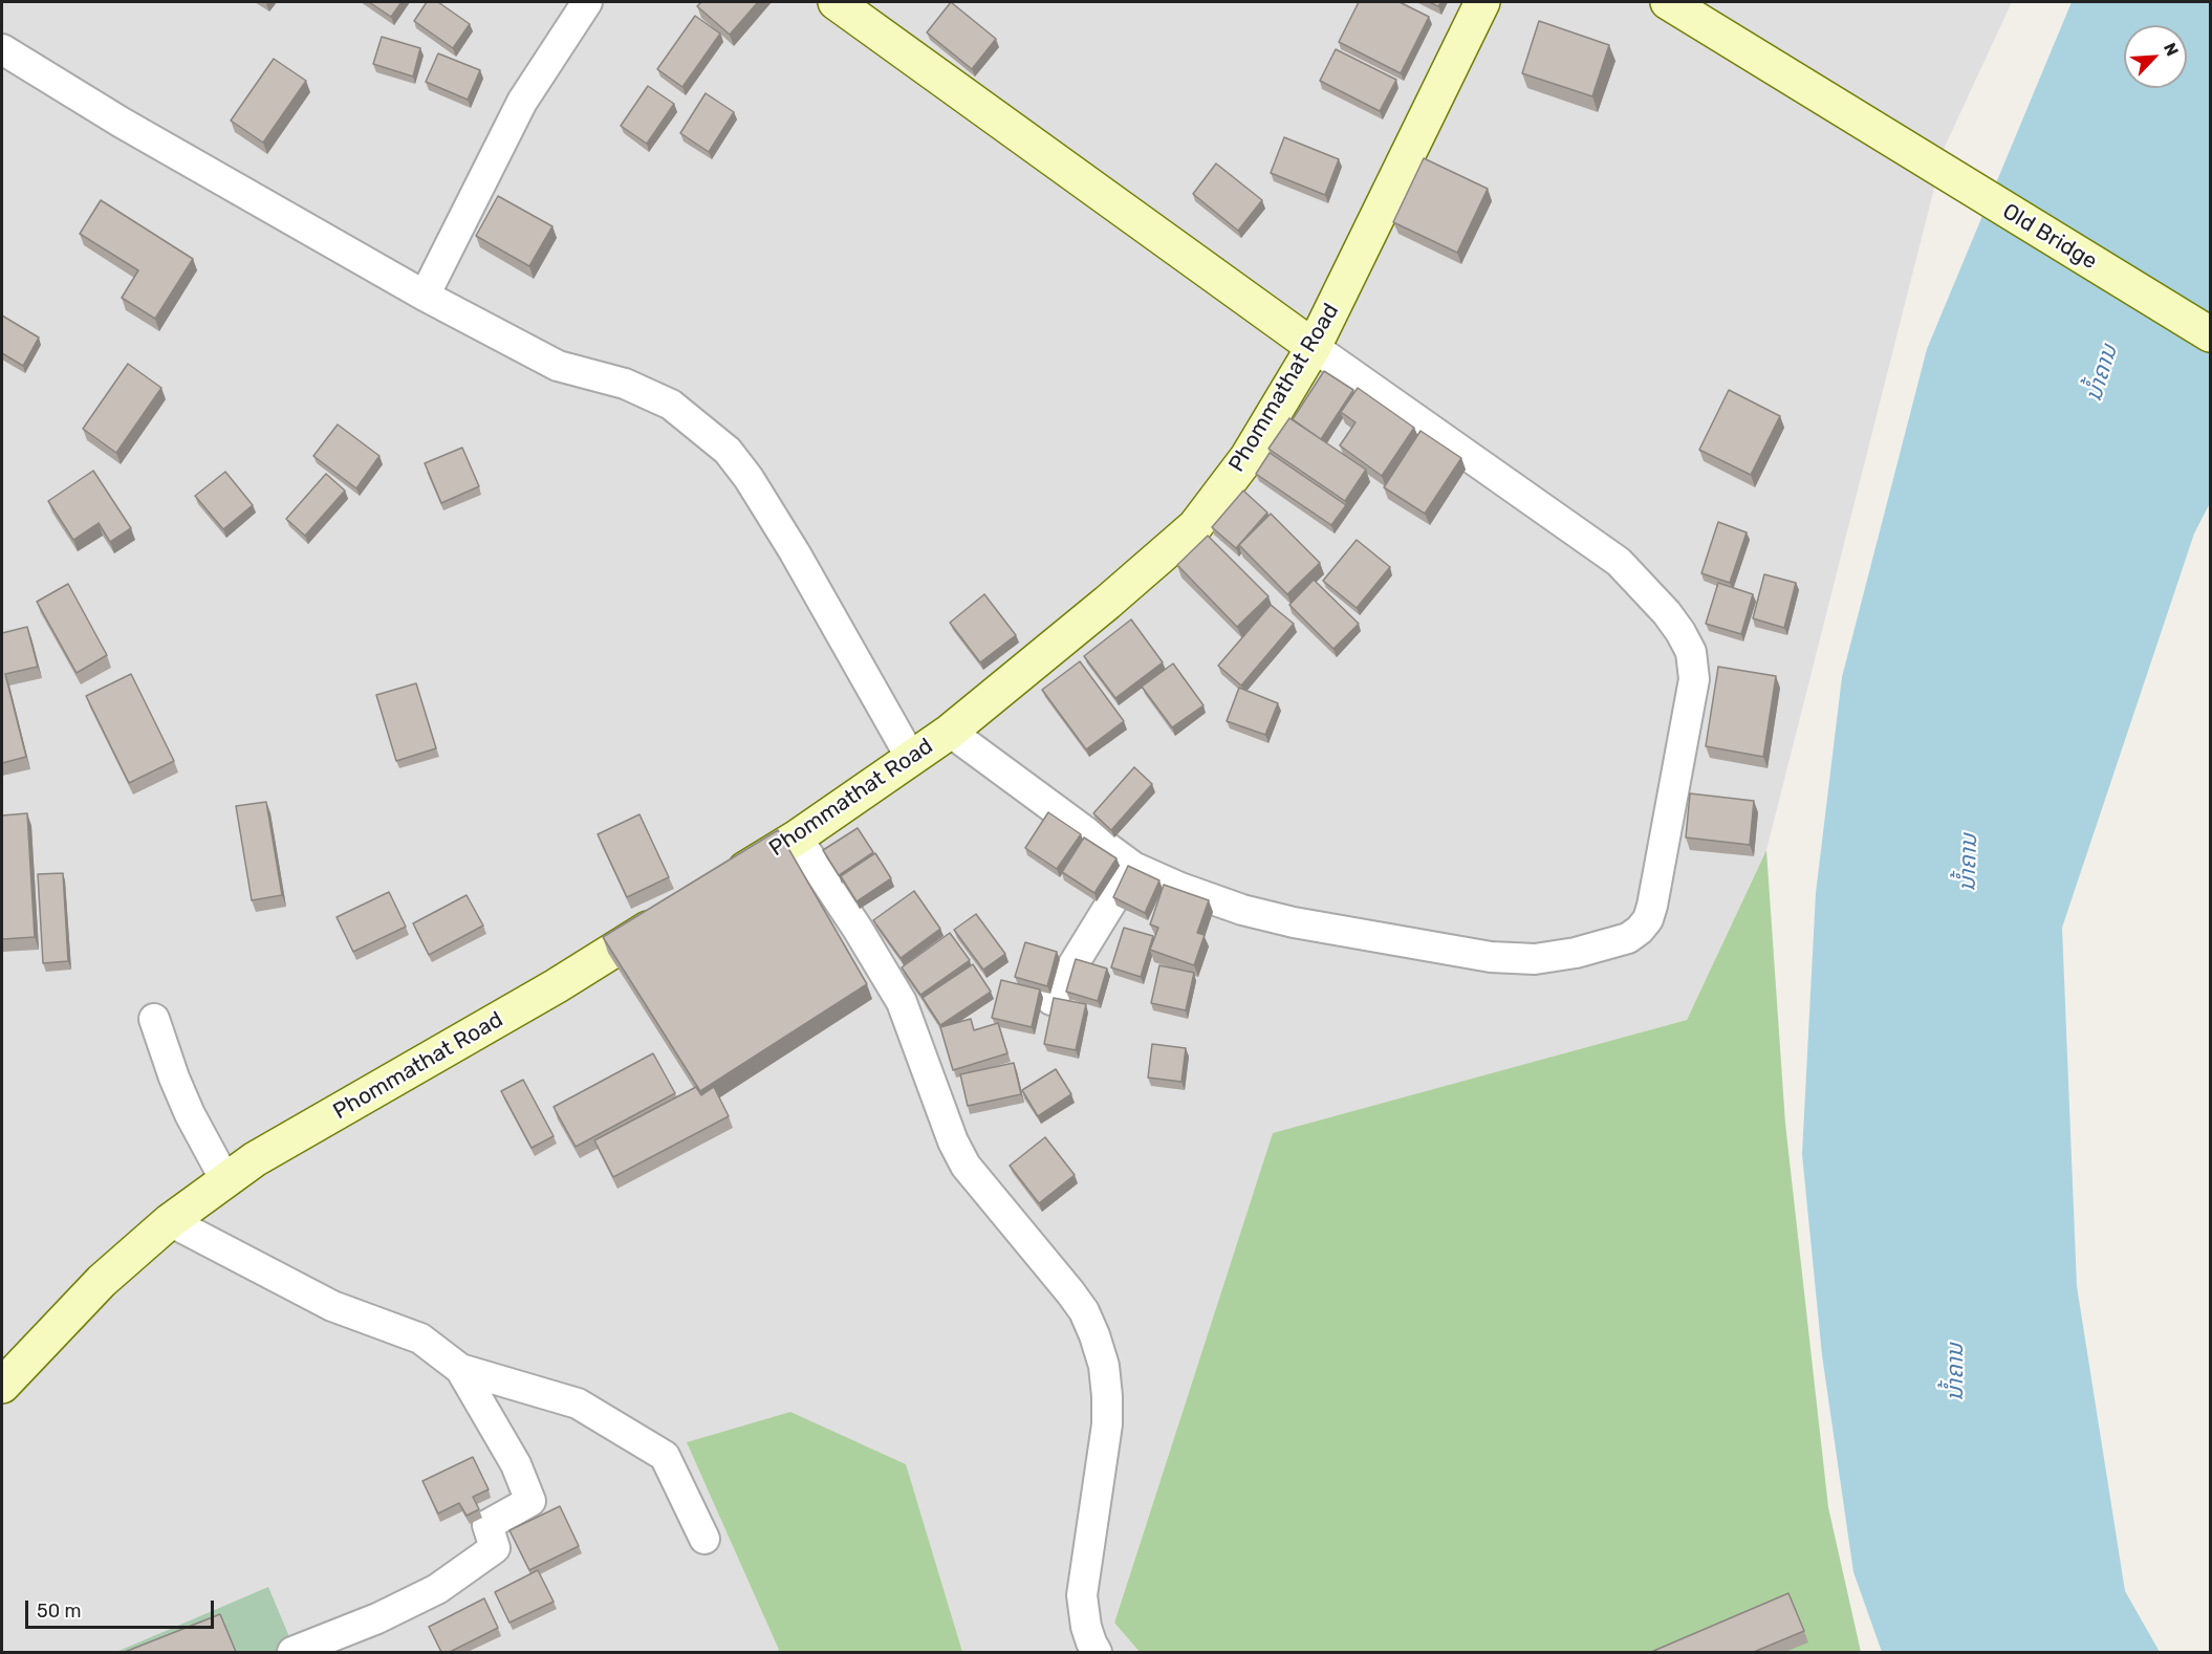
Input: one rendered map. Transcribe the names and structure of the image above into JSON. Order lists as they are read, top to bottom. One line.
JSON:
{"streets":{"street":["Old Bridge","Phommathat Road"]},"water":["ນ້ຳຄານ"],"scale_bar":"50 m","north":"top right"}
